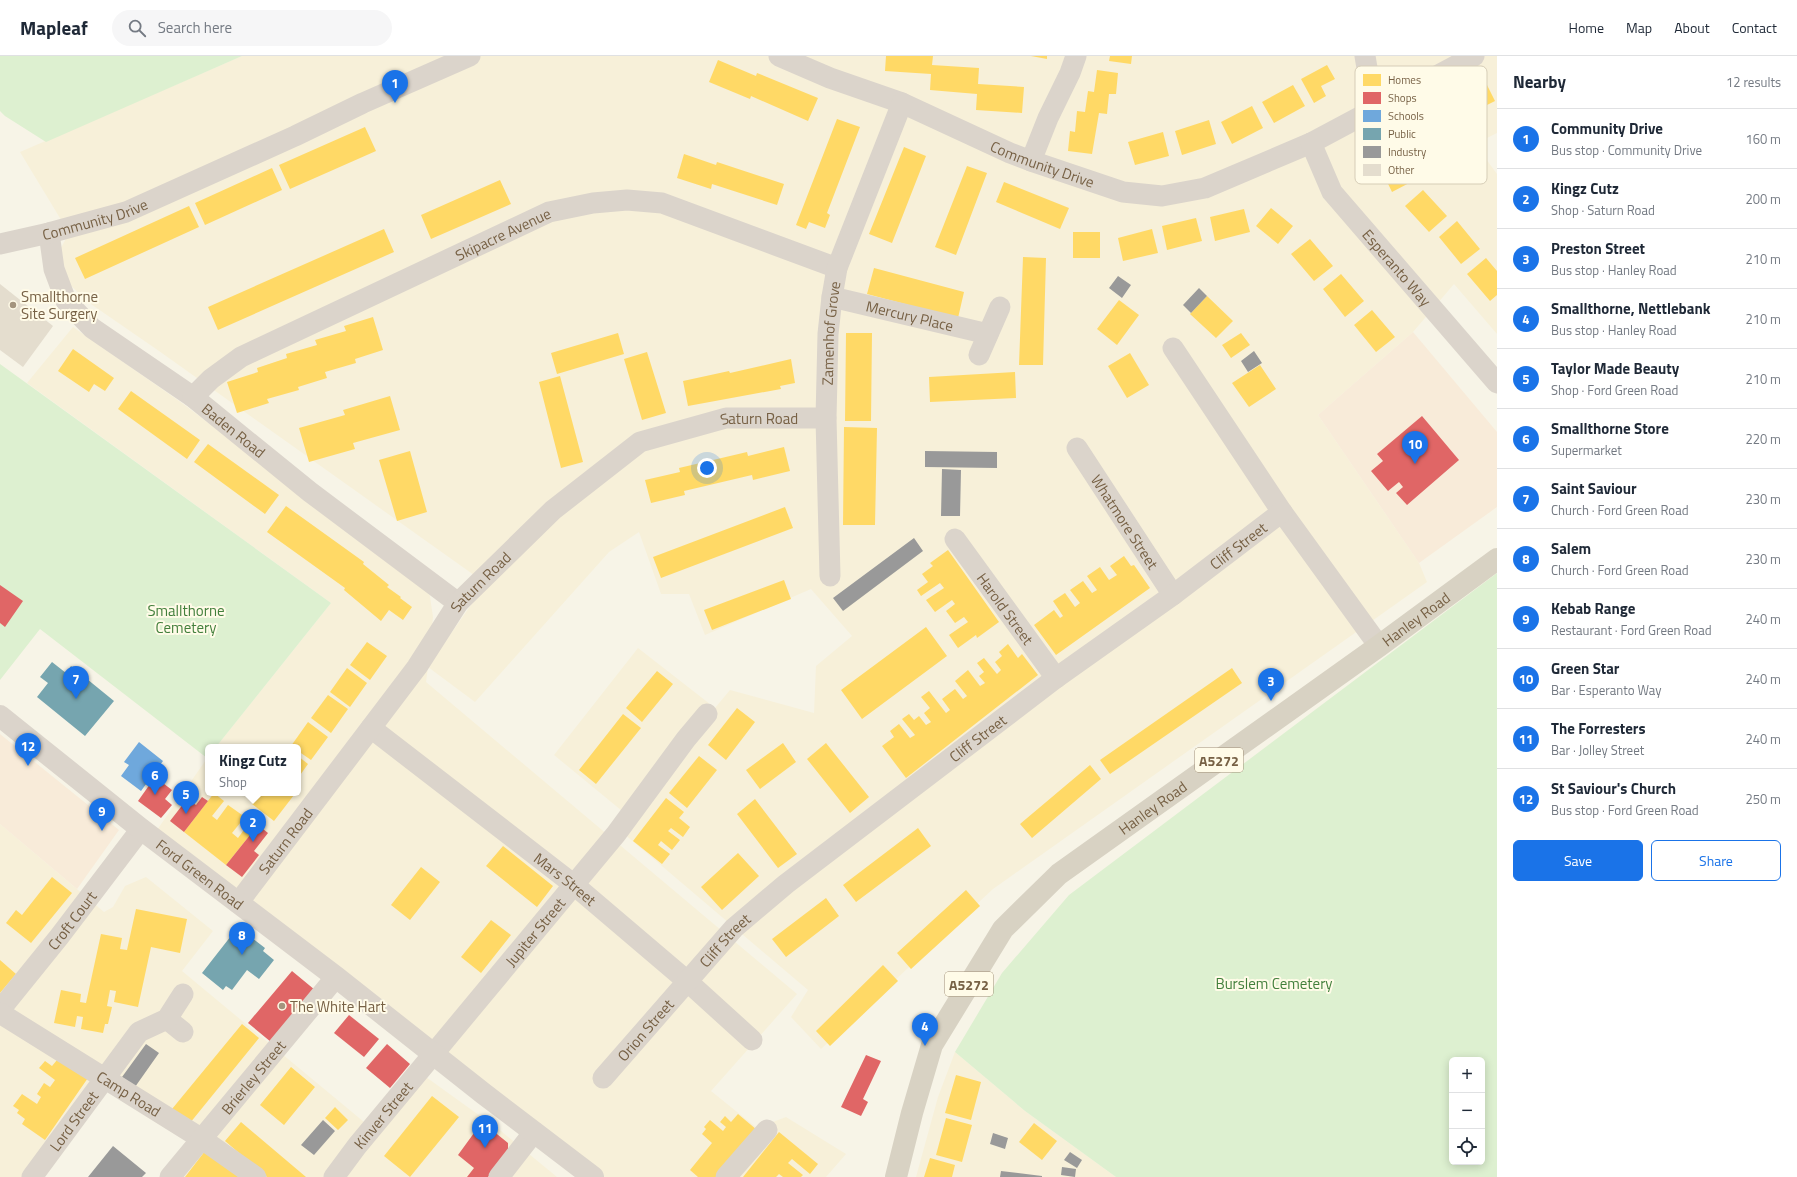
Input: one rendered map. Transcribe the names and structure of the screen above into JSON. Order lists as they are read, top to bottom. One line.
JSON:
{"streets":{"main road":["Hanley Road","A5272","Ford Green Road"],"street":["Community Drive","Skipacre Avenue","Esperanto Way","Mercury Place","Zamenhof Grove","Saturn Road","Baden Road","Whatmore Street","Cliff Street","Harold Street","Mars Street","Croft Court","Jupiter Street","Orion Street","Brierley Street","Camp Road","Kinver Street","Lord Street"]},"crossings":[["Community Drive","Esperanto Way"],["Community Drive","Zamenhof Grove"],["Community Drive","Baden Road"],["Skipacre Avenue","Zamenhof Grove"],["Skipacre Avenue","Baden Road"],["Mercury Place","Zamenhof Grove"],["Zamenhof Grove","Saturn Road"],["Saturn Road","Baden Road"],["Saturn Road","Ford Green Road"],["Saturn Road","Mars Street"],["Whatmore Street","Cliff Street"],["Cliff Street","Harold Street"],["Cliff Street","Mars Street"],["Cliff Street","Orion Street"],["Ford Green Road","Croft Court"],["Ford Green Road","Jupiter Street"],["Ford Green Road","Brierley Street"],["Ford Green Road","Kinver Street"],["Mars Street","Jupiter Street"],["Mars Street","Orion Street"],["Croft Court","Camp Road"],["Jupiter Street","Kinver Street"],["Brierley Street","Camp Road"],["Camp Road","Lord Street"]],"parks":["Smallthorne Cemetery","Burslem Cemetery"],"places":["Smallthorne Site Surgery","The White Hart"],"legend":["Homes","Shops","Schools","Public","Industry","Other"],"page":{"header":"Mapleaf","search":"Search here","nav":["Home","Map","About","Contact"],"heading":["Nearby","12 results"],"pins":["1","10","7","3","12","6","5","9","2","8","4","11"],"list":[{"mark":"1","name":"Community Drive","note":"Bus stop · Community Drive","value":"160 m"},{"mark":"2","name":"Kingz Cutz","note":"Shop · Saturn Road","value":"200 m"},{"mark":"3","name":"Preston Street","note":"Bus stop · Hanley Road","value":"210 m"},{"mark":"4","name":"Smallthorne, Nettlebank","note":"Bus stop · Hanley Road","value":"210 m"},{"mark":"5","name":"Taylor Made Beauty","note":"Shop · Ford Green Road","value":"210 m"},{"mark":"6","name":"Smallthorne Store","note":"Supermarket","value":"220 m"},{"mark":"7","name":"Saint Saviour","note":"Church · Ford Green Road","value":"230 m"},{"mark":"8","name":"Salem","note":"Church · Ford Green Road","value":"230 m"},{"mark":"9","name":"Kebab Range","note":"Restaurant · Ford Green Road","value":"240 m"},{"mark":"10","name":"Green Star","note":"Bar · Esperanto Way","value":"240 m"},{"mark":"11","name":"The Forresters","note":"Bar · Jolley Street","value":"240 m"},{"mark":"12","name":"St Saviour's Church","note":"Bus stop · Ford Green Road","value":"250 m"}],"popup":["Kingz Cutz","Shop"],"buttons":["Save","Share"],"map_buttons":["+","−"]}}
